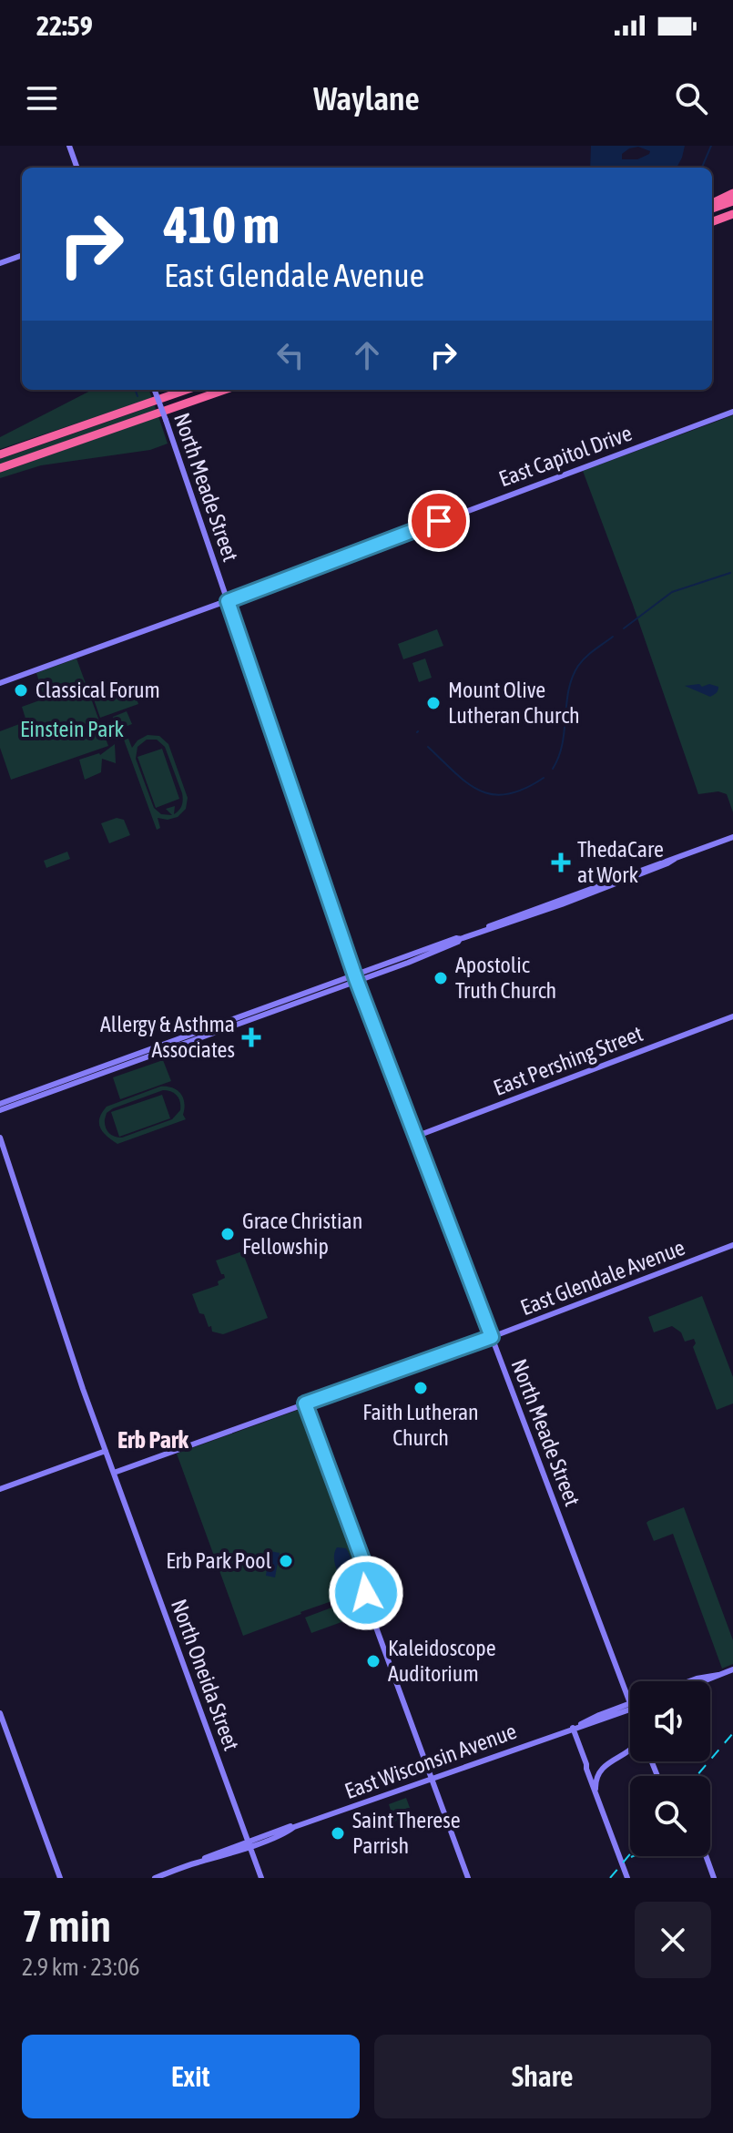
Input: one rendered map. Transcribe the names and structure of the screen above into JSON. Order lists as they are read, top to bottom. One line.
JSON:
{"streets":{"main road":["East Capitol Drive","North Meade Street","East Pershing Street","East Glendale Avenue","North Oneida Street","East Wisconsin Avenue"]},"crossings":[["East Capitol Drive","North Meade Street"],["North Meade Street","East Pershing Street"],["North Meade Street","East Glendale Avenue"],["East Glendale Avenue","North Oneida Street"],["North Oneida Street","East Wisconsin Avenue"]],"districts":["Erb Park"],"parks":["Einstein Park"],"places":{"other":["Classical Forum","Mount Olive Lutheran Church","Apostolic Truth Church","Grace Christian Fellowship","Faith Lutheran Church","Erb Park Pool","Kaleidoscope Auditorium","Saint Therese Parrish"],"health":["ThedaCare at Work","Allergy & Asthma Associates"]},"page":{"status":"22:59","header":"Waylane","turn":["410 m","East Glendale Avenue"],"heading":["7 min","2.9 km · 23:06"],"buttons":["Exit","Share"]}}
